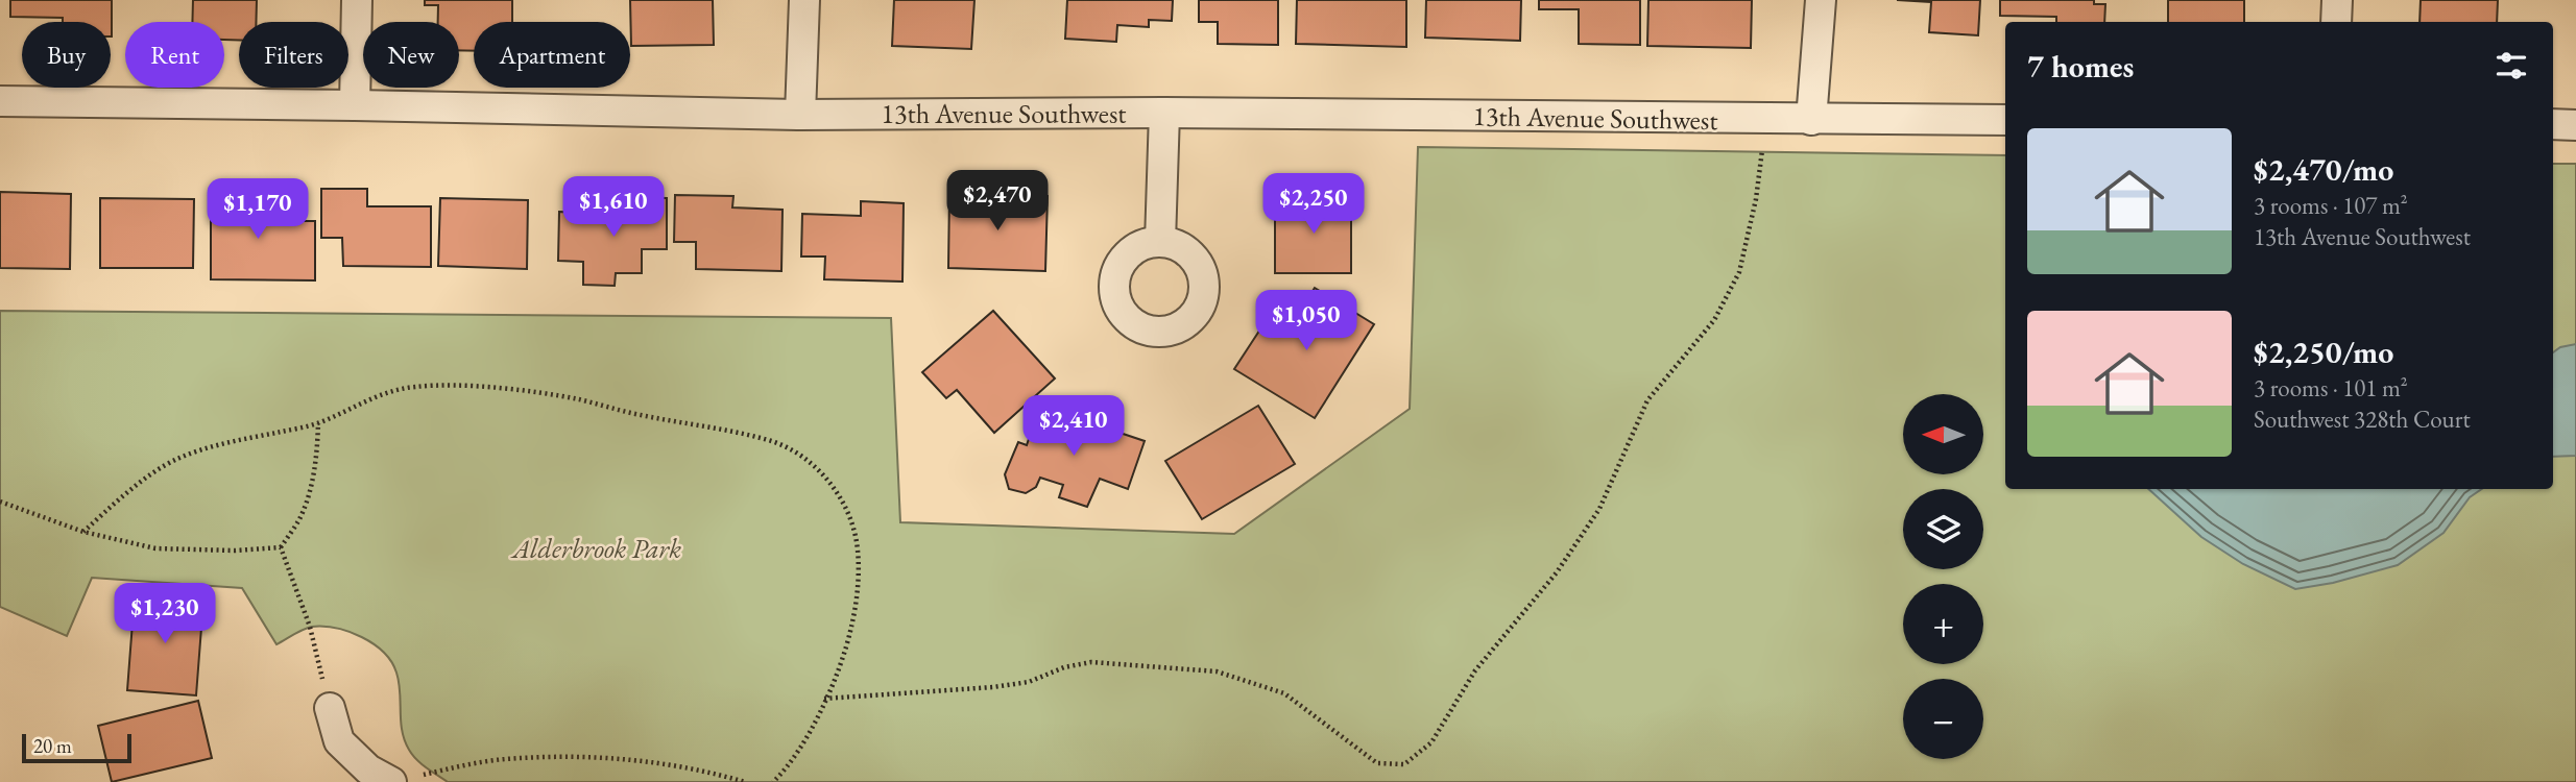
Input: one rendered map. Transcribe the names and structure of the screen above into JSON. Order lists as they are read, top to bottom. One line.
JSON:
{"streets":{"street":["13th Avenue Southwest"]},"parks":["Alderbrook Park"],"scale_bar":"20 m","north":"left","page":{"chip":["Buy","Rent","Filters","New","Apartment"],"heading":"7 homes","list":[{"name":"$2,470/mo","note":"3 rooms · 107 m² · 13th Avenue Southwest"},{"name":"$2,250/mo","note":"3 rooms · 101 m² · Southwest 328th Court"}],"price":["$2,470","$2,250","$1,610","$1,170","$1,050","$2,410","$1,230"],"map_buttons":["+","−"],"scale":"20 m"}}
